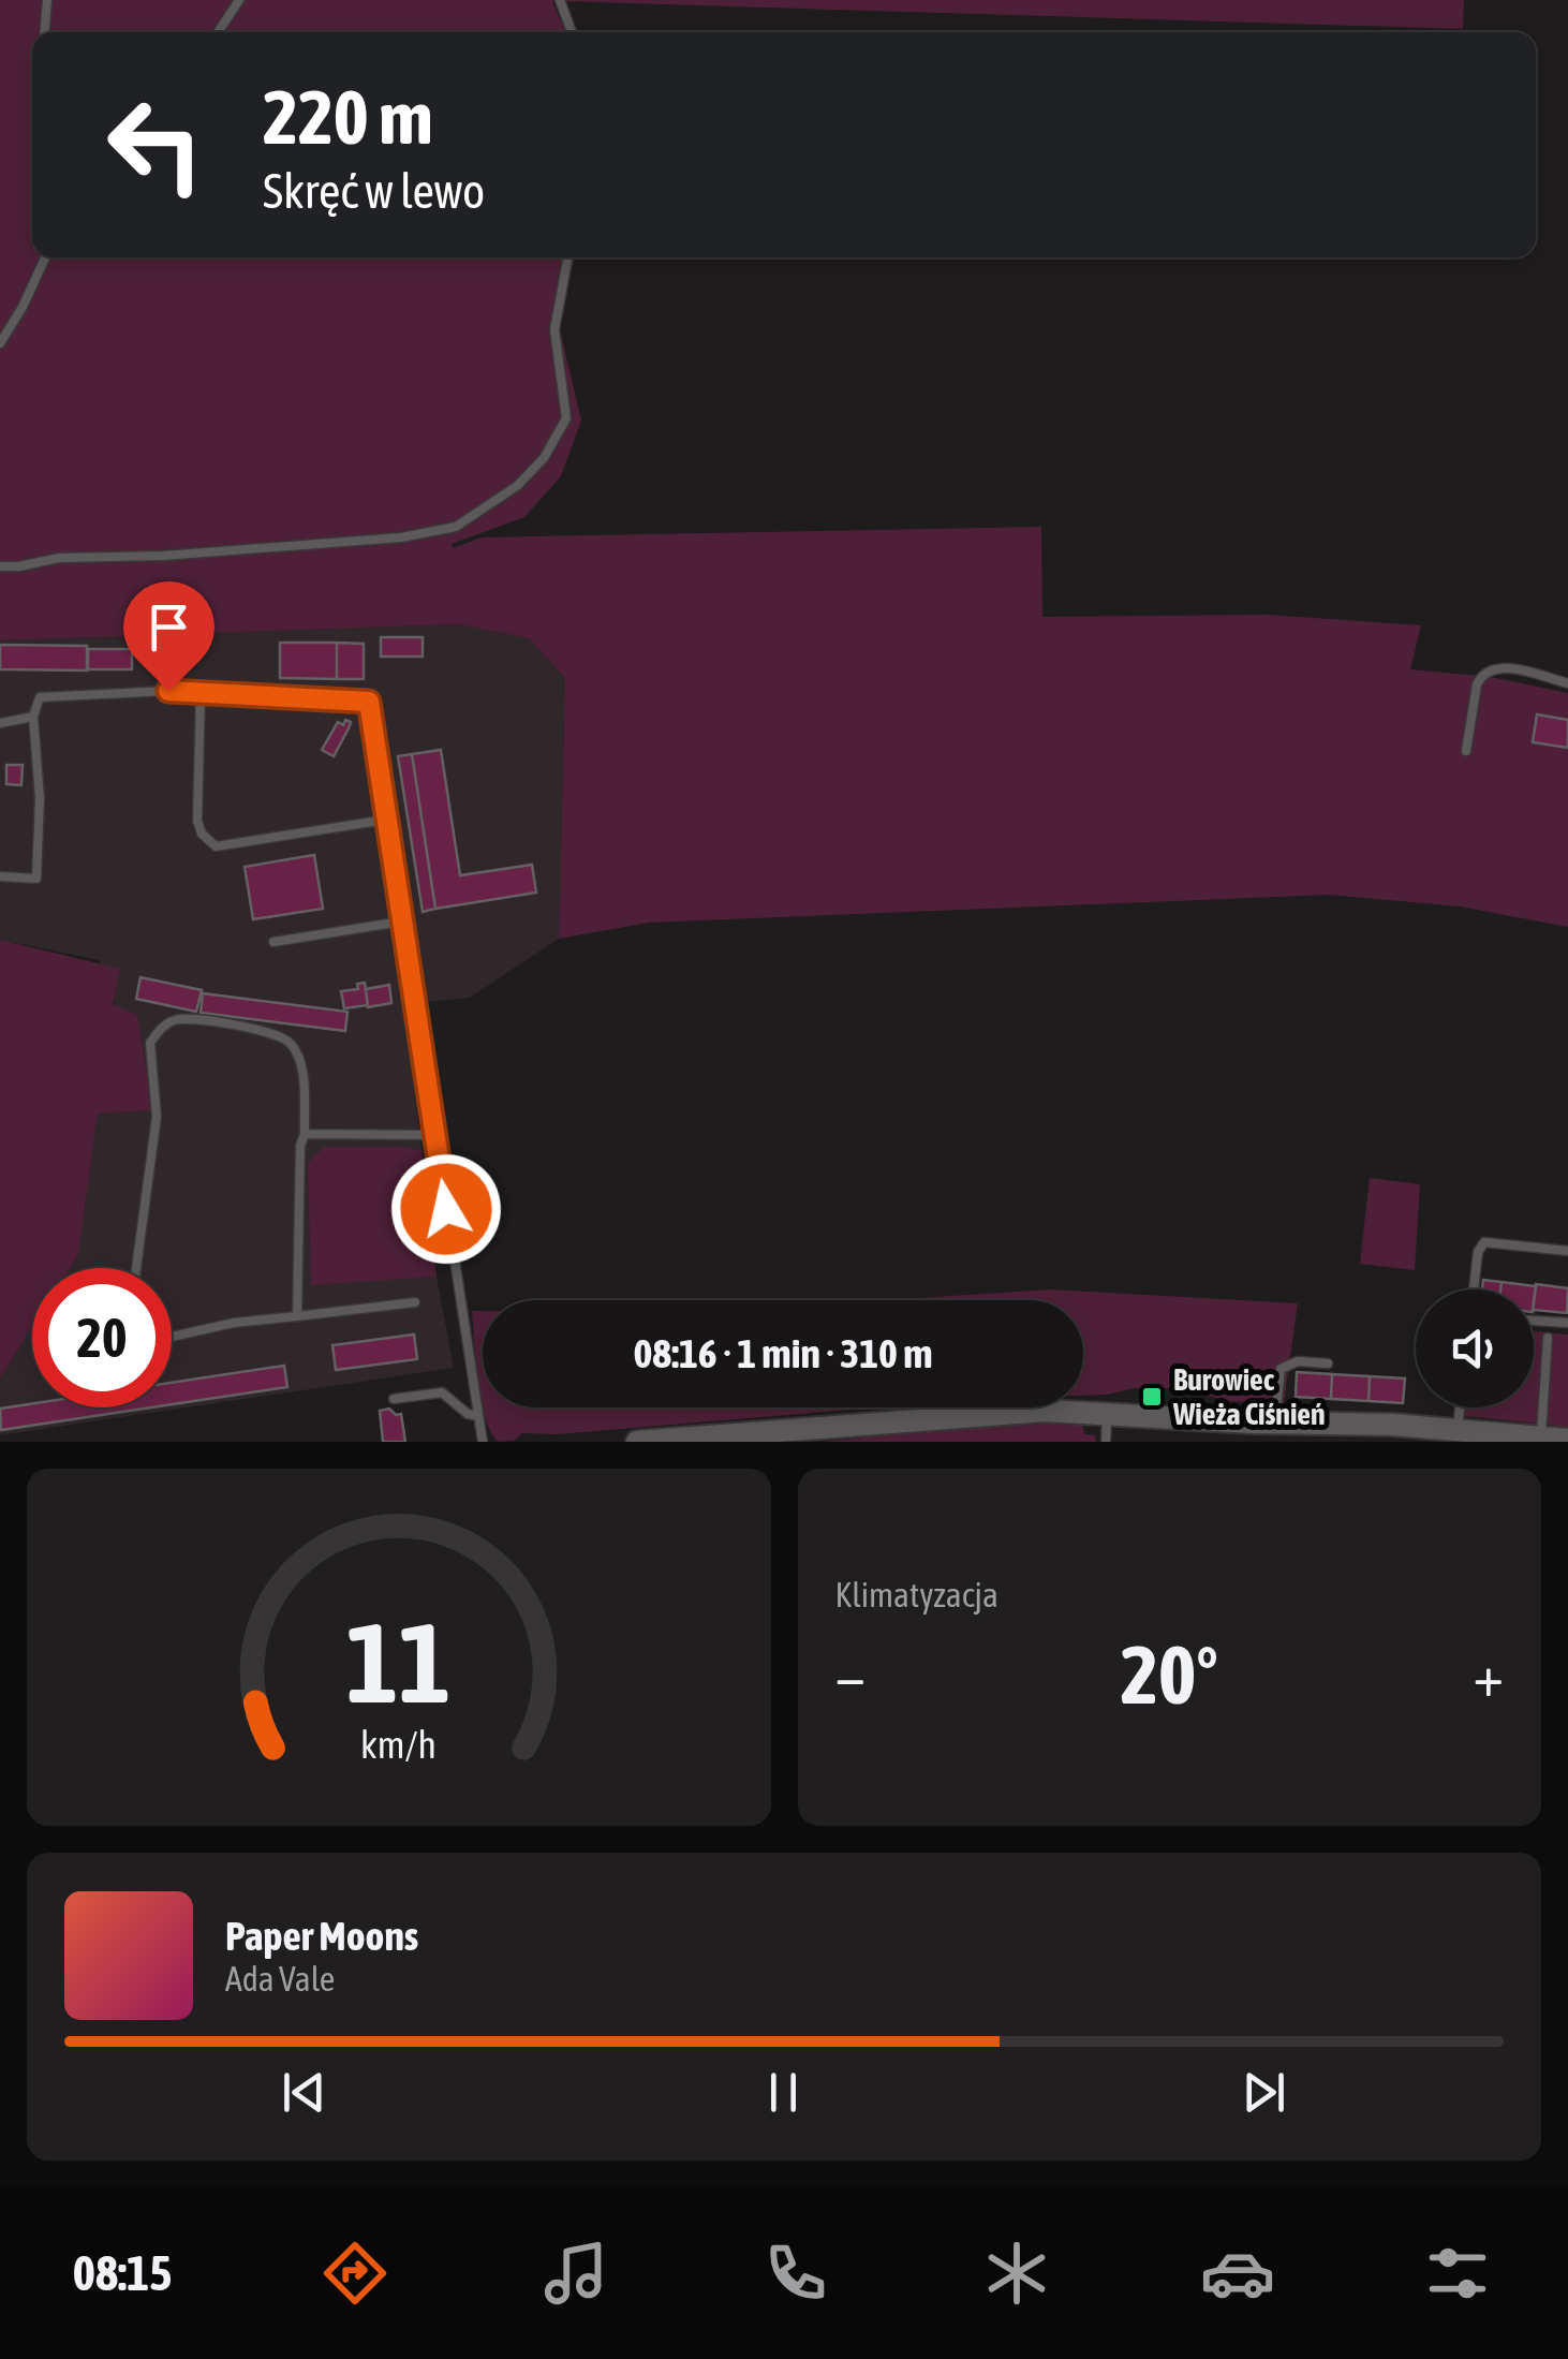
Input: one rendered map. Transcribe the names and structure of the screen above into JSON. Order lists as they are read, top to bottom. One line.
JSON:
{"places":{"transit":["Burowiec Wieża Ciśnień"]},"page":{"turn":["220 m","Skręć w lewo"],"limit":"20","trip":"08:16 · 1 min · 310 m","tile":"Klimatyzacja","heat":["−","20°","+"],"song":["Paper Moons","Ada Vale"],"tabs":"08:15","gauge":["11","km/h"]}}
